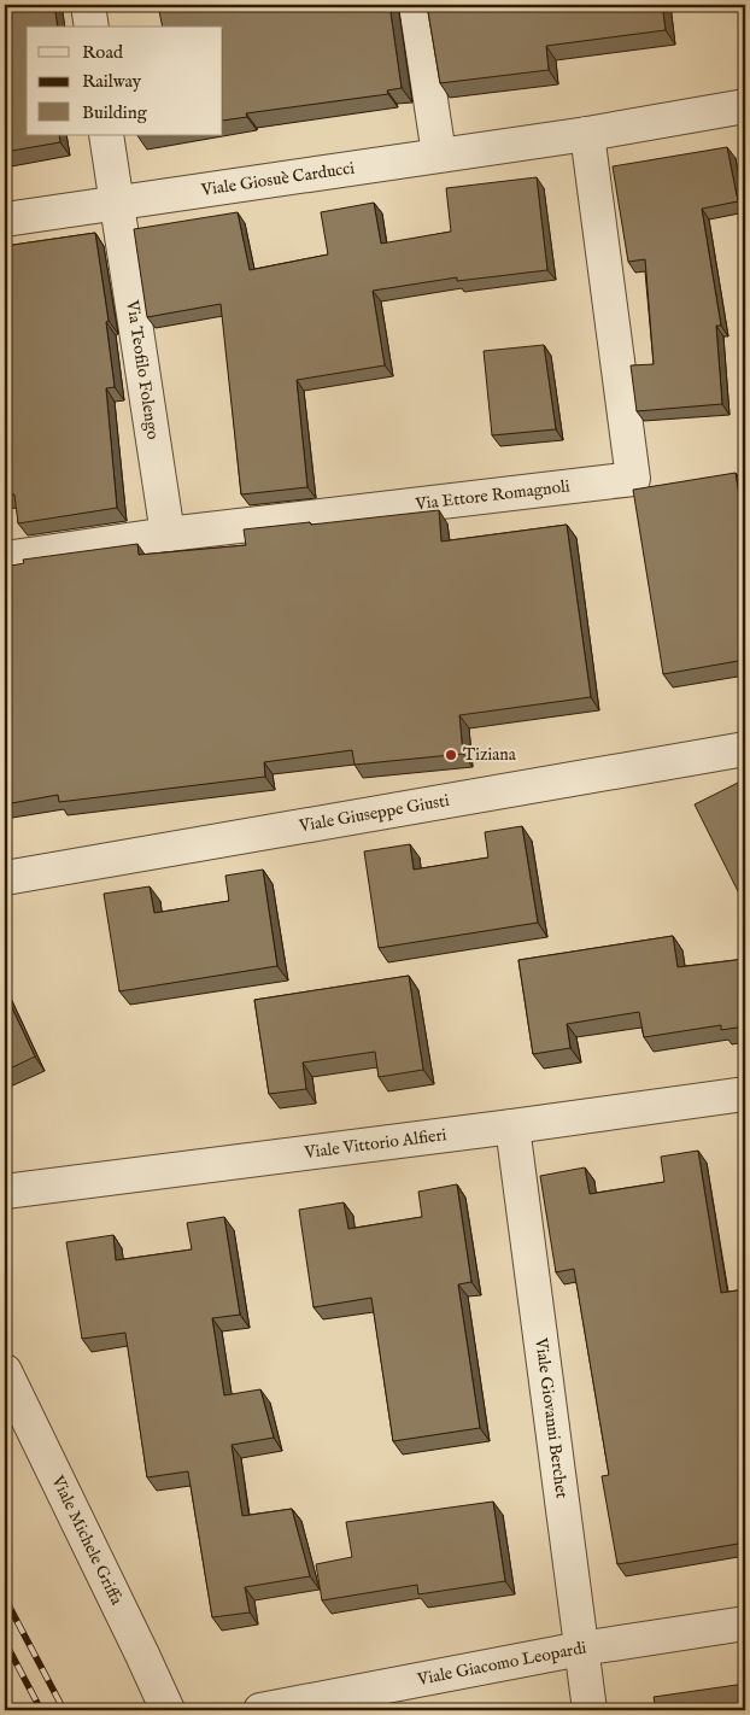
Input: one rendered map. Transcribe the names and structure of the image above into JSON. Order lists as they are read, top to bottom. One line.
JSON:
{"streets":{"street":["Viale Giosuè Carducci","Via Teofilo Folengo","Via Ettore Romagnoli","Viale Giuseppe Giusti","Viale Vittorio Alfieri","Viale Giovanni Berchet","Viale Michele Griffa","Viale Giacomo Leopardi"]},"crossings":[["Viale Giosuè Carducci","Via Teofilo Folengo"],["Viale Giosuè Carducci","Via Ettore Romagnoli"],["Via Teofilo Folengo","Via Ettore Romagnoli"],["Viale Vittorio Alfieri","Viale Giovanni Berchet"],["Viale Giovanni Berchet","Viale Giacomo Leopardi"]],"places":["Tiziana"],"legend":["Road","Railway","Building"]}
